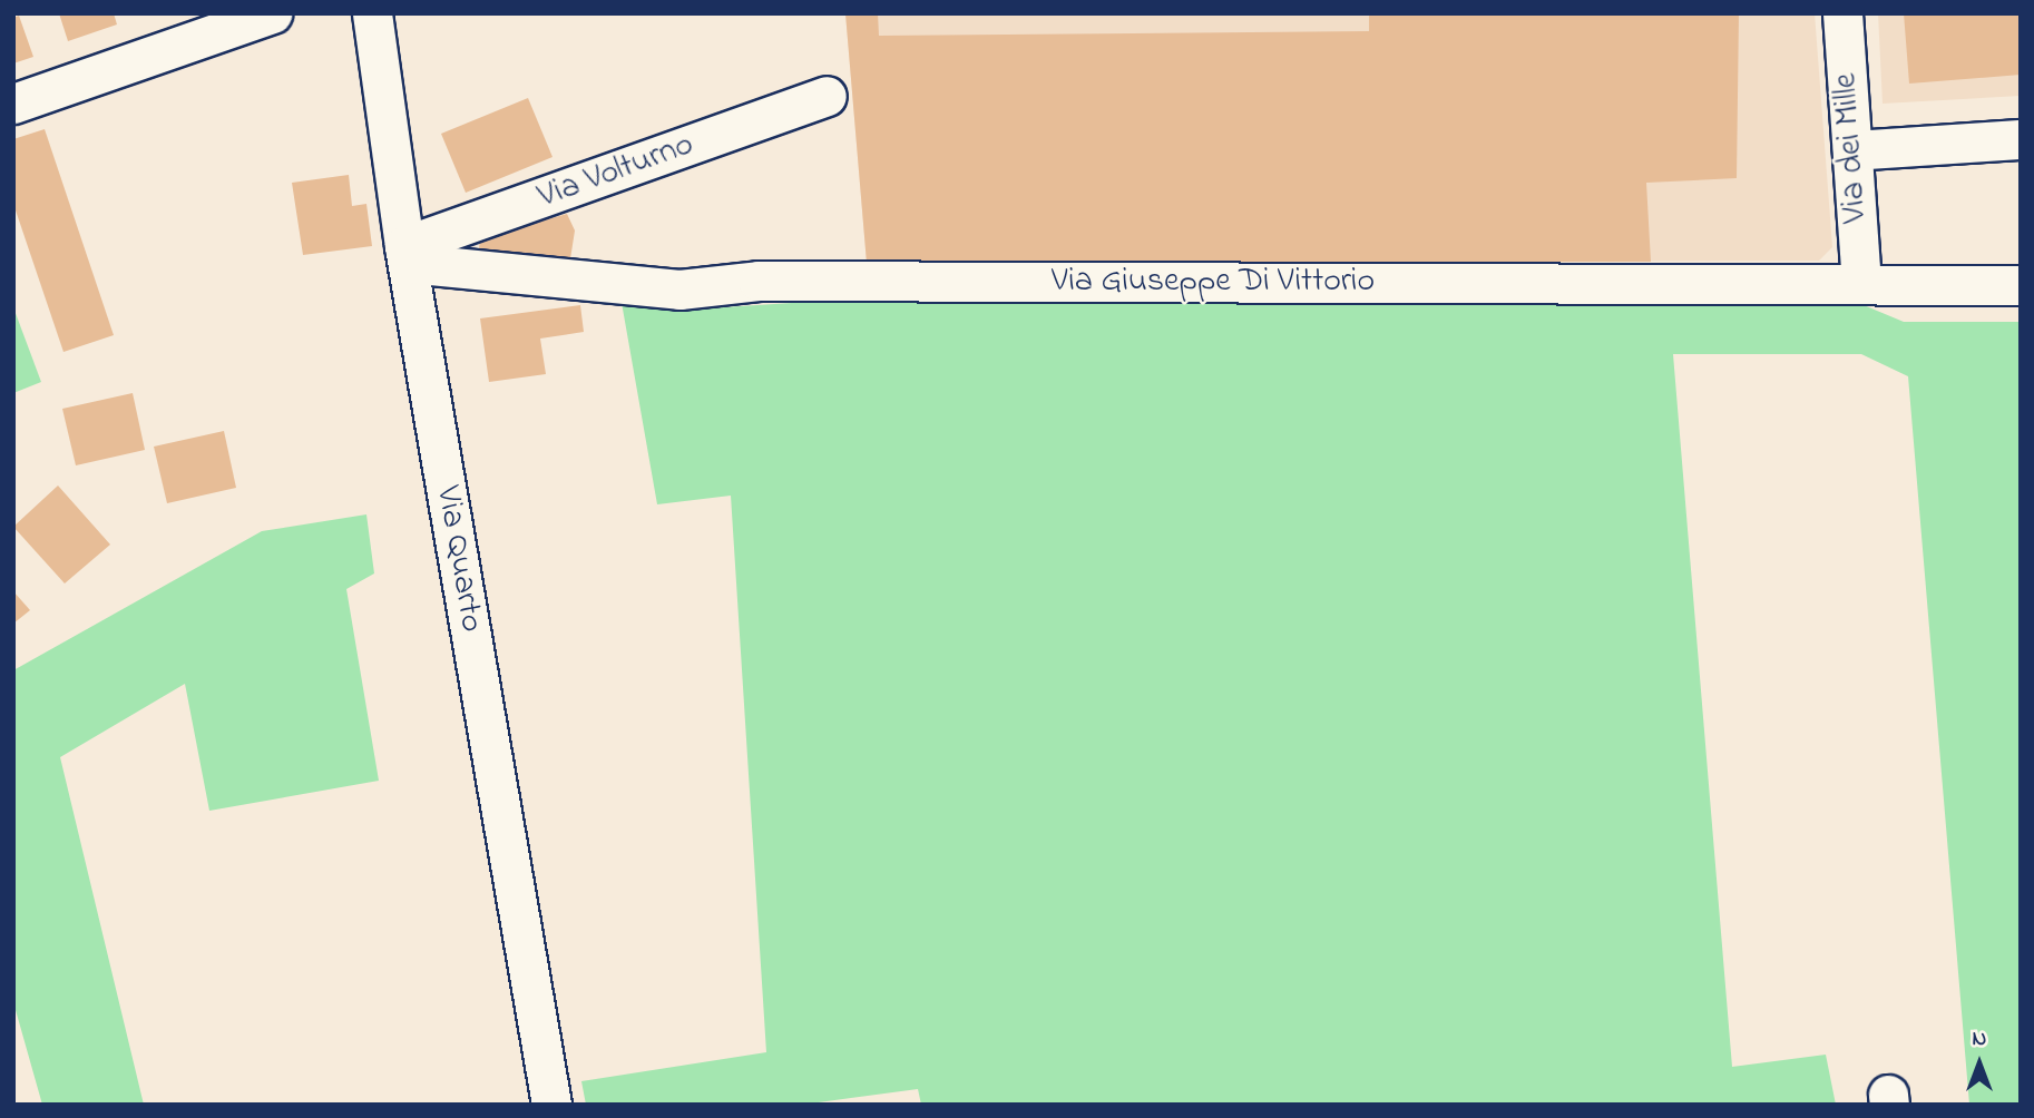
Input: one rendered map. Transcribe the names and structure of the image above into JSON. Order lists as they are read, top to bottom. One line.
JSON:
{"streets":{"street":["Via dei Mille","Via Volturno","Via Giuseppe Di Vittorio","Via Quarto"]},"crossings":[["Via dei Mille","Via Giuseppe Di Vittorio"],["Via Volturno","Via Giuseppe Di Vittorio"],["Via Volturno","Via Quarto"],["Via Giuseppe Di Vittorio","Via Quarto"]],"north":"top"}
